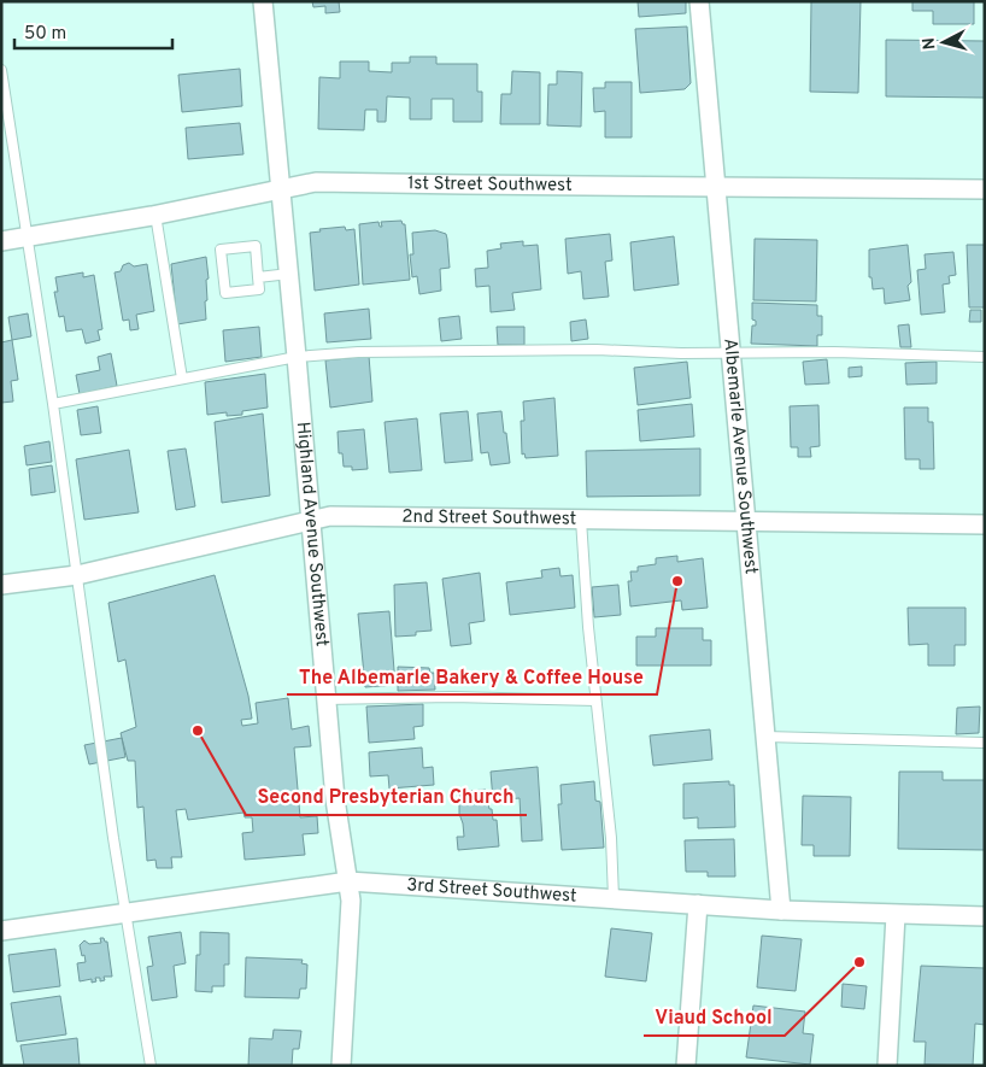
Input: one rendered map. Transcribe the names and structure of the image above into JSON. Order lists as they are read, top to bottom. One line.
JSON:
{"streets":{"street":["1st Street Southwest","Albemarle Avenue Southwest","2nd Street Southwest","Highland Avenue Southwest","3rd Street Southwest"]},"crossings":[["1st Street Southwest","Albemarle Avenue Southwest"],["1st Street Southwest","Highland Avenue Southwest"],["Albemarle Avenue Southwest","2nd Street Southwest"],["Albemarle Avenue Southwest","3rd Street Southwest"],["2nd Street Southwest","Highland Avenue Southwest"],["Highland Avenue Southwest","3rd Street Southwest"]],"places":["The Albemarle Bakery & Coffee House","Second Presbyterian Church","Viaud School"],"scale_bar":"50 m","north":"left"}
